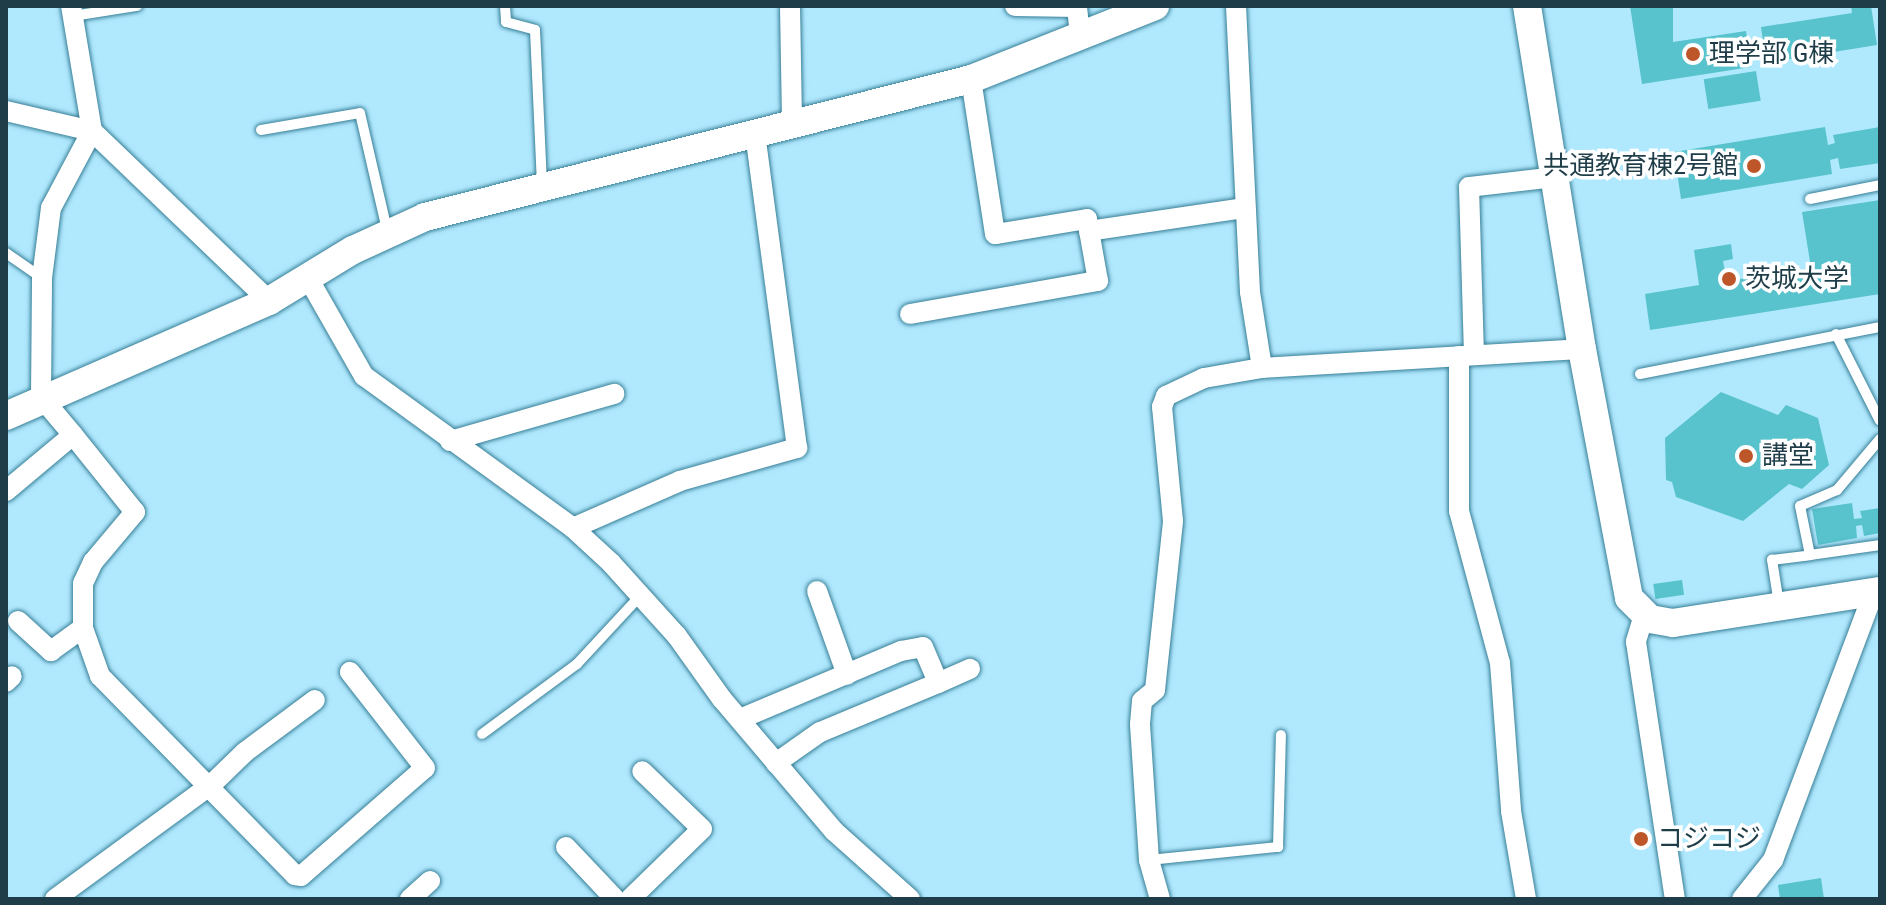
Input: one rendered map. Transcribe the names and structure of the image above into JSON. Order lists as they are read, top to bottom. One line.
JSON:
{"places":["理学部 G棟","共通教育棟2号館","茨城大学","講堂","コジコジ"]}
